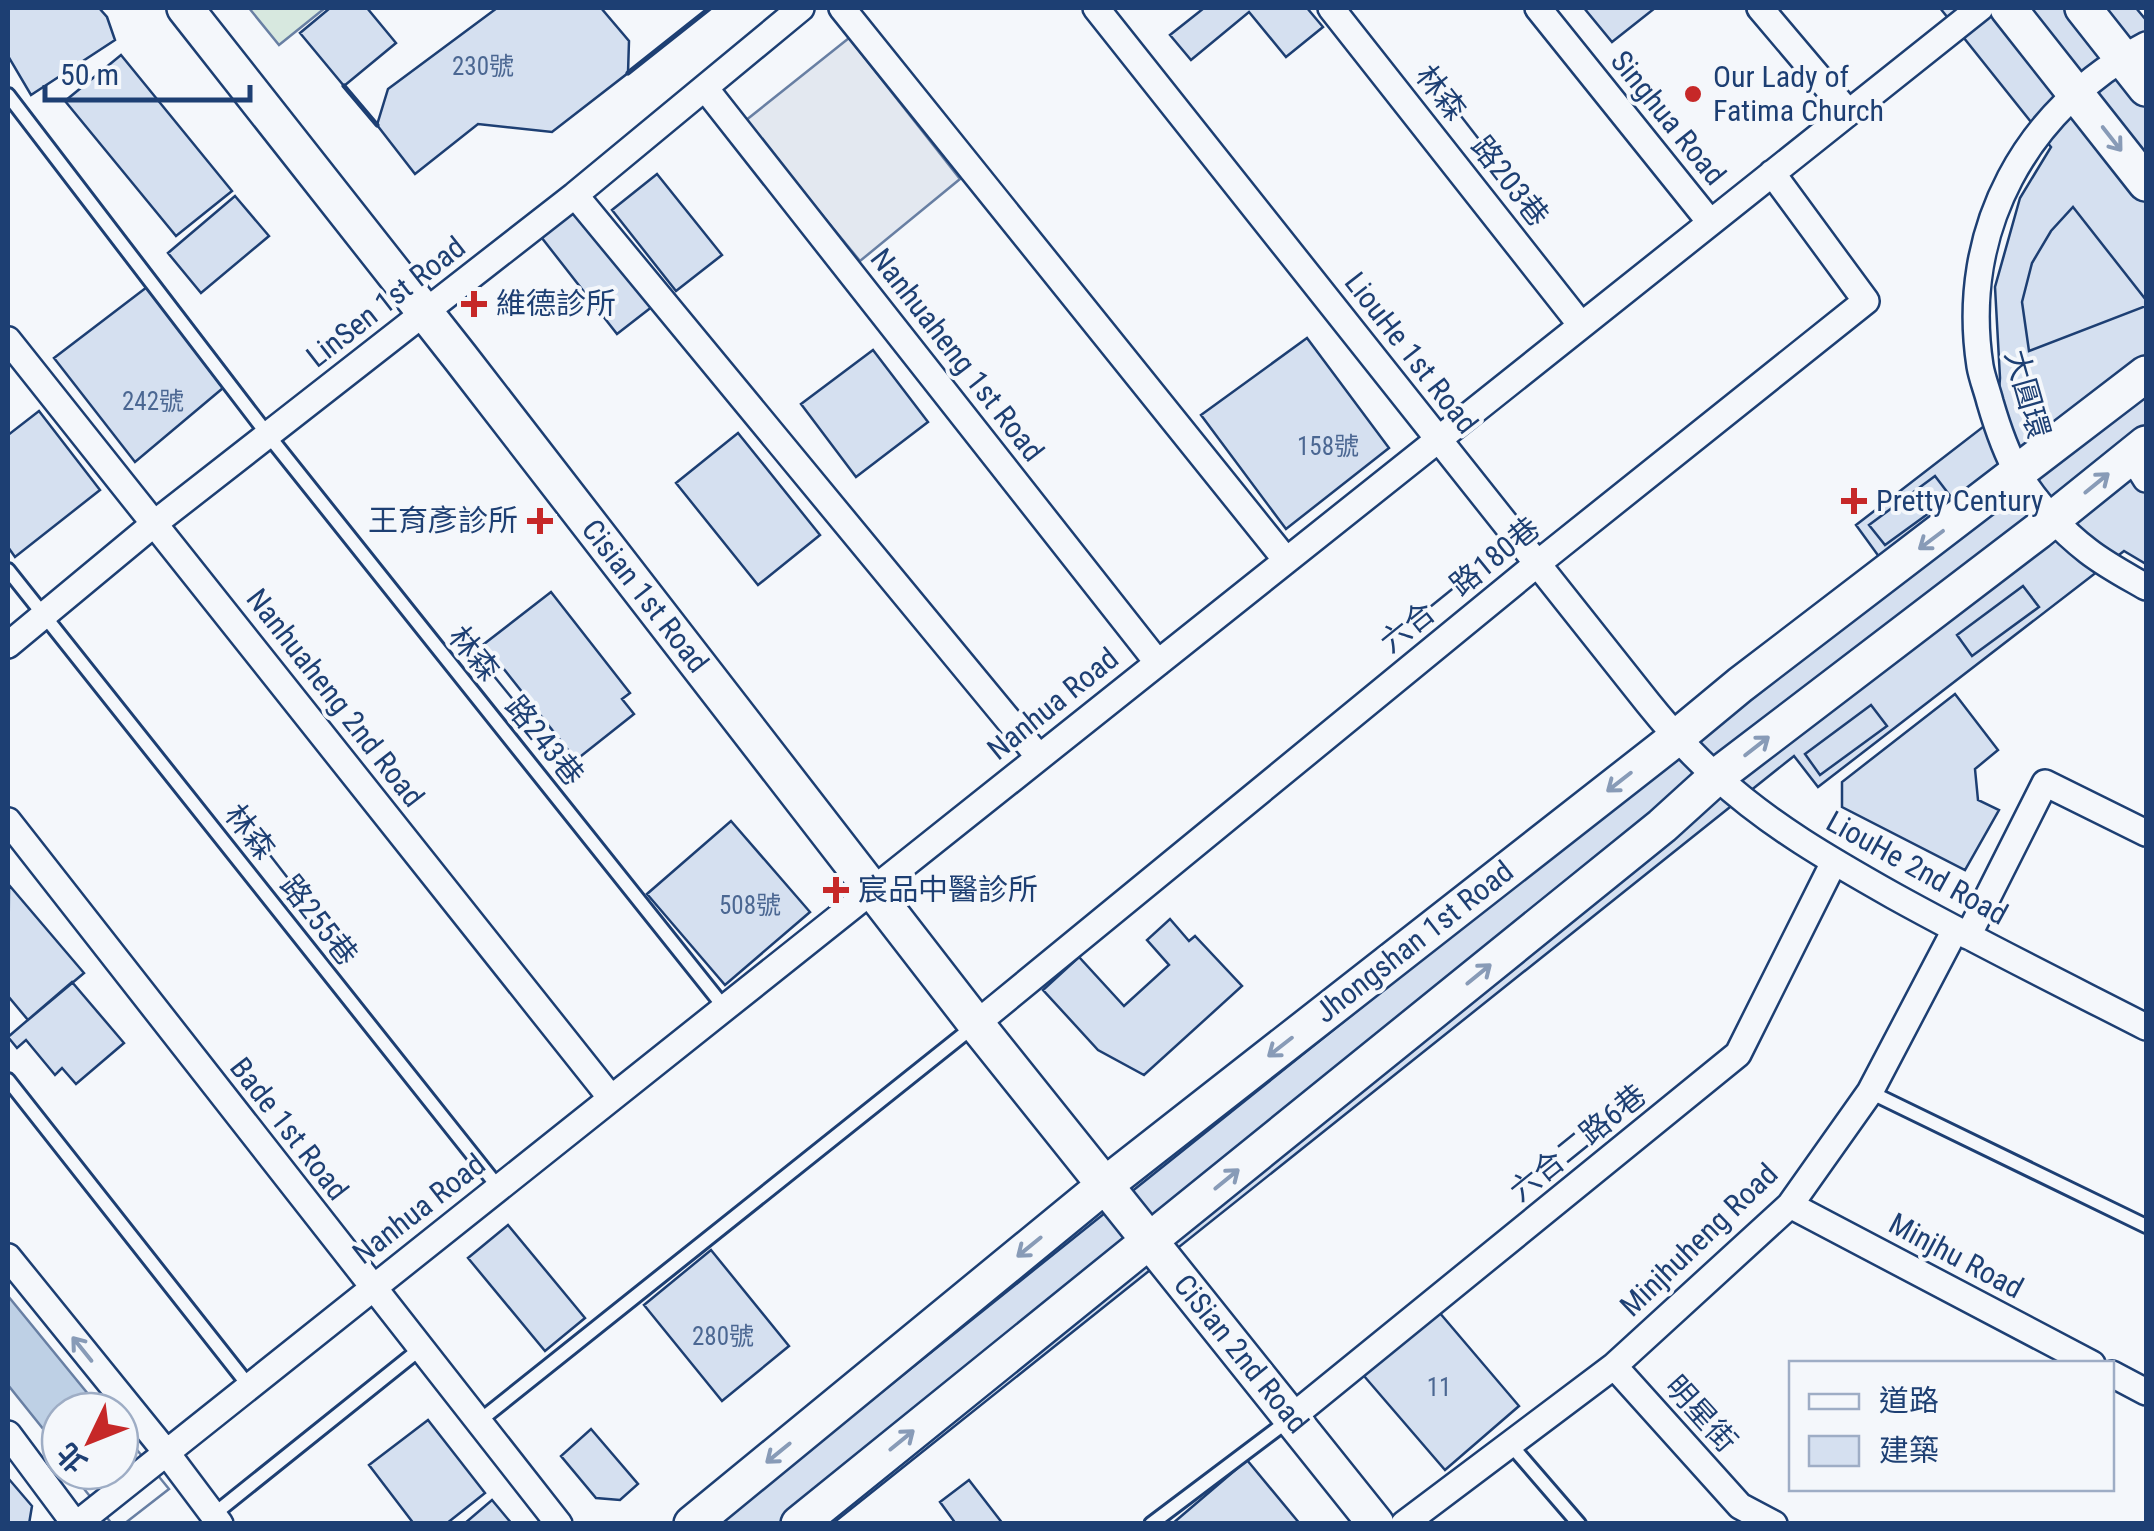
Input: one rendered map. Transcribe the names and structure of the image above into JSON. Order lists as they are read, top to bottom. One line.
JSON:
{"streets":{"main road":["Cisian 1st Road","Jhongshan 1st Road","CiSian 2nd Road"],"street":["Singhua Road","林森一路203巷","LinSen 1st Road","LiouHe 1st Road","Nanhuaheng 1st Road","大圓環","六合一路180巷","Nanhuaheng 2nd Road","Nanhua Road","LiouHe 2nd Road","Bade 1st Road","六合二路6巷","Minjhuheng Road","Minjhu Road","明星街"],"lane":["林森一路243巷","林森一路255巷"]},"crossings":[["Singhua Road","Nanhua Road"],["林森一路203巷","Nanhua Road"],["LinSen 1st Road","Nanhuaheng 1st Road"],["LinSen 1st Road","Cisian 1st Road"],["LinSen 1st Road","Nanhuaheng 2nd Road"],["LinSen 1st Road","林森一路243巷"],["LinSen 1st Road","林森一路255巷"],["LiouHe 1st Road","六合一路180巷"],["LiouHe 1st Road","Nanhua Road"],["LiouHe 1st Road","LiouHe 2nd Road"],["LiouHe 1st Road","Jhongshan 1st Road"],["Nanhuaheng 1st Road","Nanhua Road"],["大圓環","Jhongshan 1st Road"],["六合一路180巷","Cisian 1st Road"],["六合一路180巷","Nanhua Road"],["Cisian 1st Road","Nanhua Road"],["Cisian 1st Road","Jhongshan 1st Road"],["Cisian 1st Road","CiSian 2nd Road"],["Nanhuaheng 2nd Road","Nanhua Road"],["Nanhua Road","林森一路243巷"],["Nanhua Road","林森一路255巷"],["Nanhua Road","Bade 1st Road"],["LiouHe 2nd Road","Jhongshan 1st Road"],["LiouHe 2nd Road","六合二路6巷"],["LiouHe 2nd Road","Minjhuheng Road"],["Jhongshan 1st Road","CiSian 2nd Road"],["六合二路6巷","CiSian 2nd Road"],["Minjhuheng Road","Minjhu Road"],["Minjhuheng Road","明星街"]],"places":{"other":["Our Lady of Fatima Church"],"health":["維德診所","Pretty Century","王育彥診所","宸品中醫診所"]},"house_numbers":["230號","242號","158號","508號","280號","11"],"legend":["道路","建築"],"scale_bar":"50 m","north":"bottom left"}
